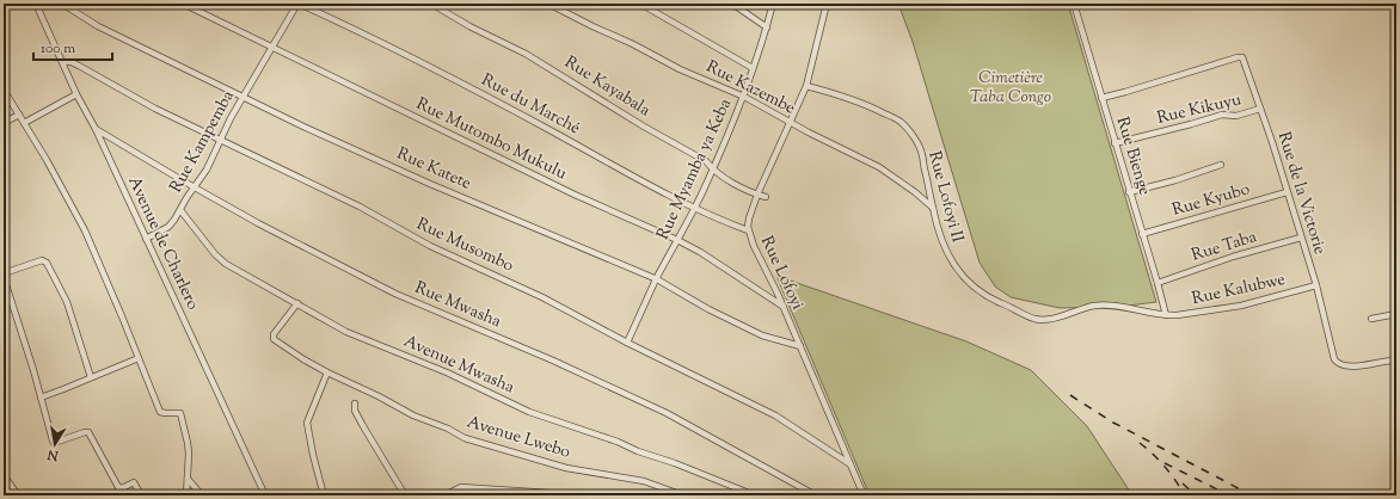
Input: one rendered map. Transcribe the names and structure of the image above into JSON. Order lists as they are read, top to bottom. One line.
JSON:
{"streets":{"street":["Rue Kayabala","Rue Kazembe","Rue du Marché","Rue Kikuyu","Rue Mutombo Mukulu","Rue Kampemba","Rue Bienge","Rue Katete","Rue Myamba ya Keba","Rue de la Victorie","Rue Lofoyi II","Rue Kyubo","Avenue de Charlero","Rue Musombo","Rue Taba","Rue Lofoyi","Rue Kalubwe","Rue Mwasha","Avenue Mwasha","Avenue Lwebo"]},"crossings":[["Rue Kayabala","Rue Myamba ya Keba"],["Rue Kayabala","Rue Lofoyi"],["Rue Kazembe","Rue Myamba ya Keba"],["Rue Kazembe","Rue Lofoyi II"],["Rue Kazembe","Rue Lofoyi"],["Rue du Marché","Rue Kampemba"],["Rue du Marché","Rue Myamba ya Keba"],["Rue du Marché","Rue Lofoyi"],["Rue Kikuyu","Rue Bienge"],["Rue Kikuyu","Rue de la Victorie"],["Rue Mutombo Mukulu","Rue Kampemba"],["Rue Mutombo Mukulu","Rue Myamba ya Keba"],["Rue Mutombo Mukulu","Rue Lofoyi"],["Rue Kampemba","Rue Katete"],["Rue Kampemba","Avenue de Charlero"],["Rue Kampemba","Rue Musombo"],["Rue Kampemba","Rue Mwasha"],["Rue Kampemba","Avenue Mwasha"],["Rue Bienge","Rue de la Victorie"],["Rue Bienge","Rue Lofoyi II"],["Rue Bienge","Rue Kyubo"],["Rue Bienge","Rue Taba"],["Rue Bienge","Rue Kalubwe"],["Rue Katete","Rue Myamba ya Keba"],["Rue Katete","Rue Lofoyi"],["Rue Myamba ya Keba","Rue Musombo"],["Rue de la Victorie","Rue Kyubo"],["Rue de la Victorie","Rue Taba"],["Rue de la Victorie","Rue Kalubwe"],["Rue Lofoyi II","Rue Lofoyi"],["Rue Lofoyi II","Rue Kalubwe"],["Avenue de Charlero","Rue Musombo"],["Avenue de Charlero","Rue Mwasha"],["Rue Musombo","Rue Lofoyi"],["Avenue Mwasha","Avenue Lwebo"]],"parks":["Cimetière Taba Congo"],"scale_bar":"100 m","north":"bottom"}
